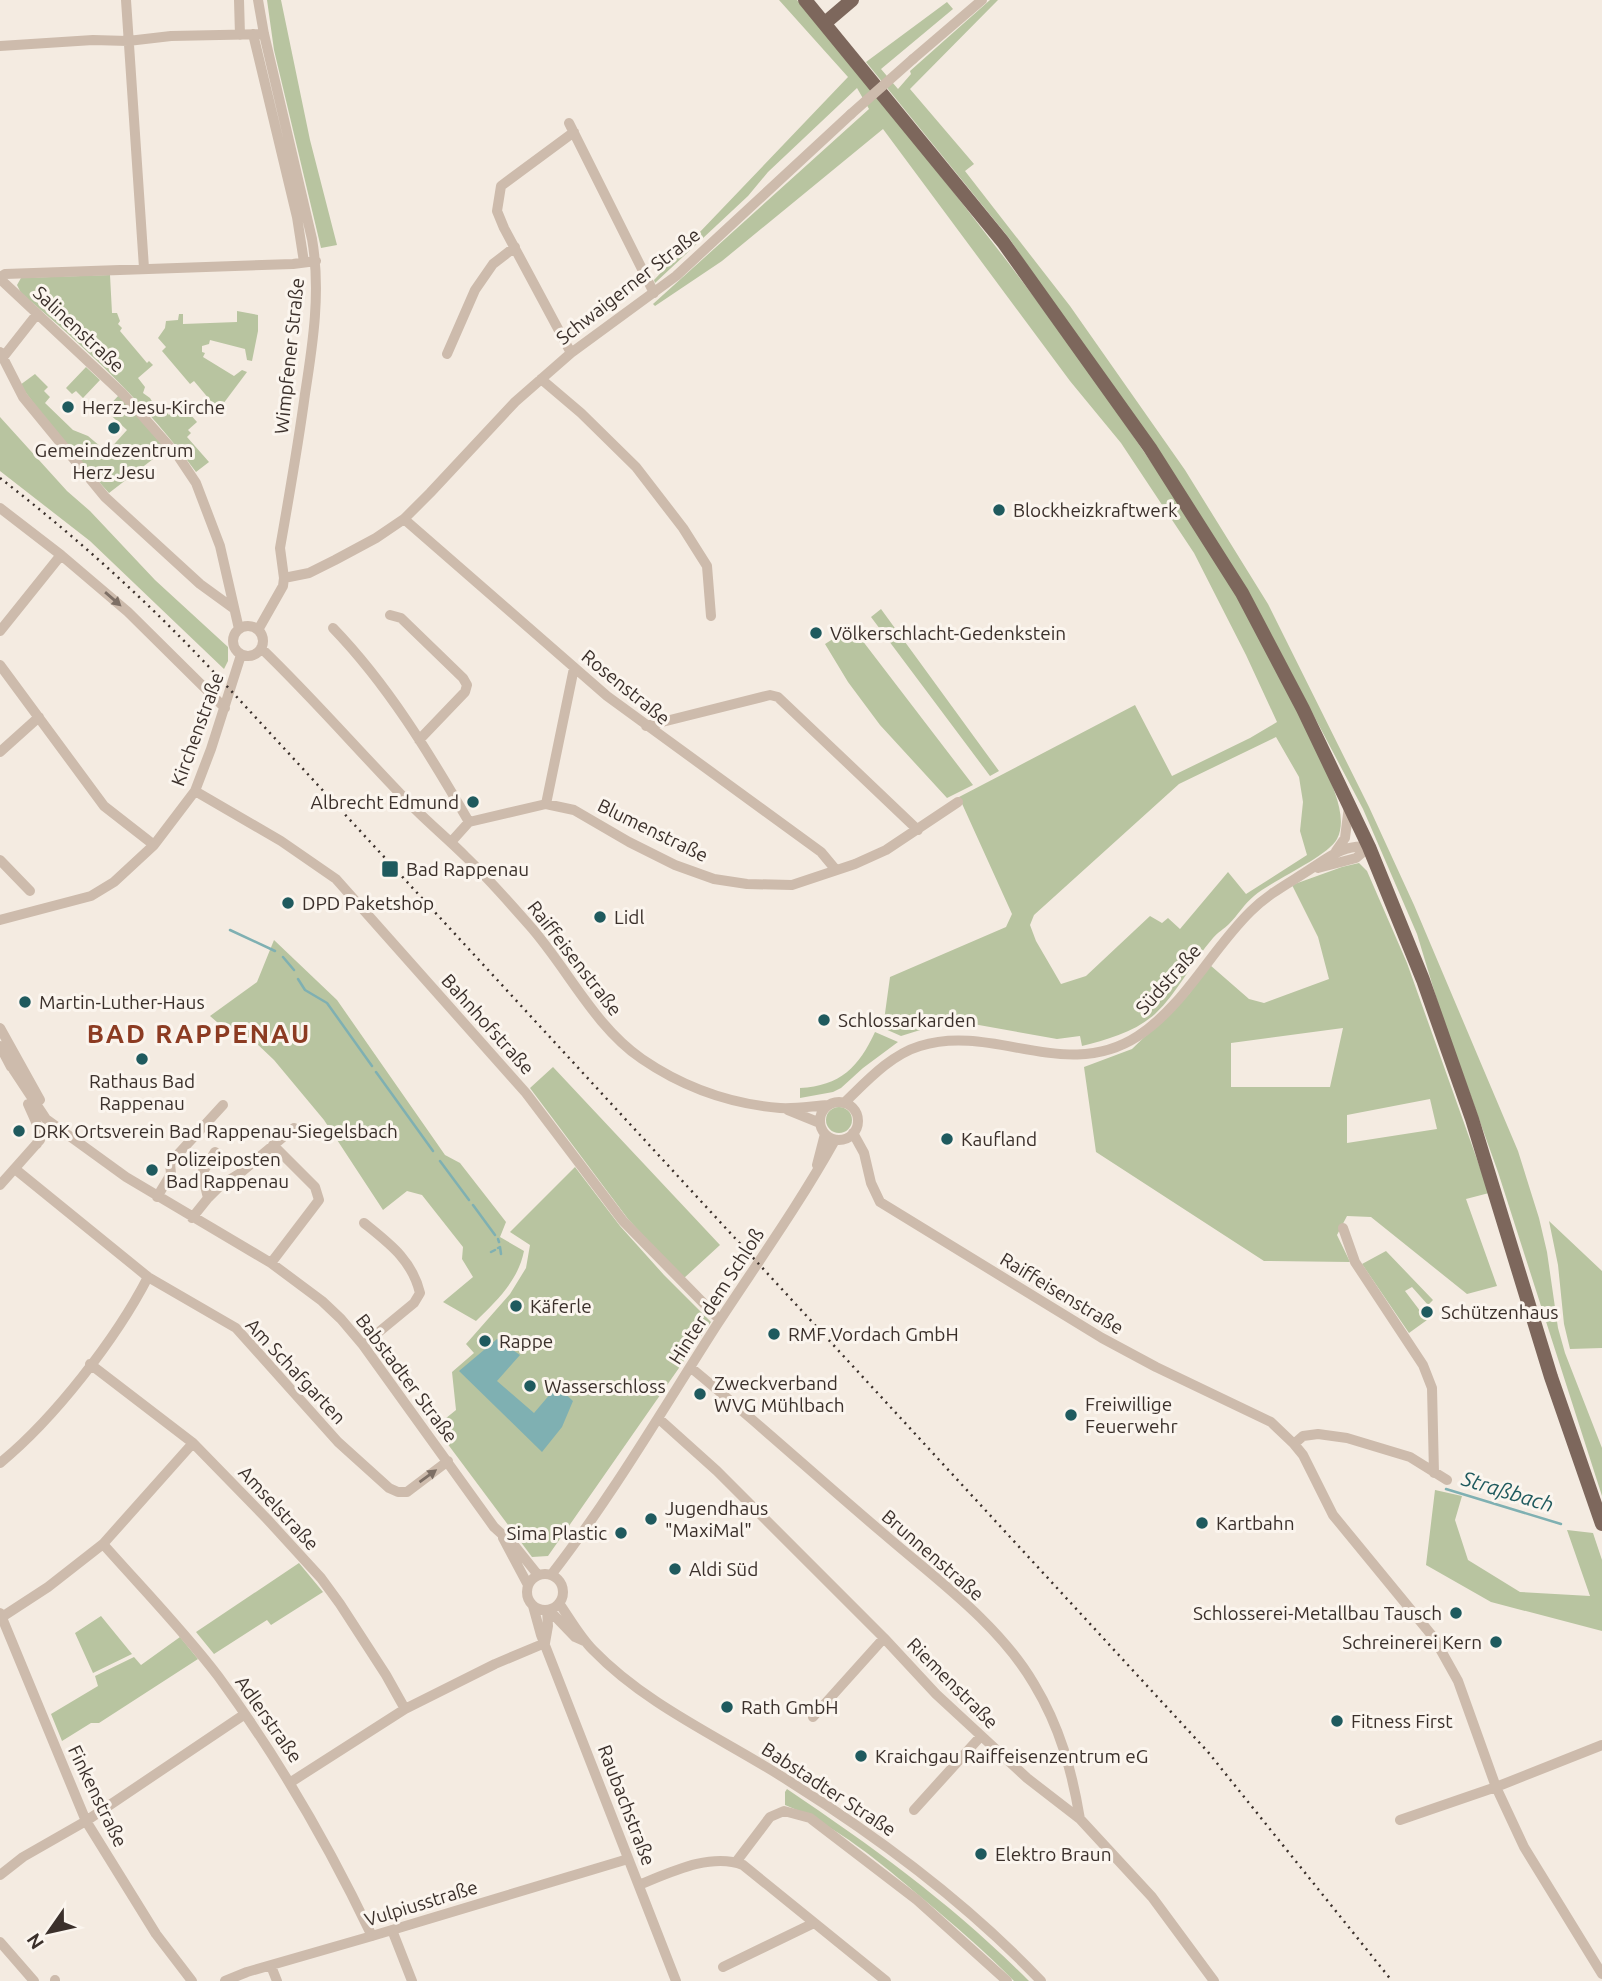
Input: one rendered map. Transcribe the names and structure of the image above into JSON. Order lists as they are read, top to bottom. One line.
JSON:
{"streets":{"street":["Schwaigerner Straße","Salinenstraße","Wimpfener Straße","Rosenstraße","Kirchenstraße","Blumenstraße","Raiffeisenstraße","Südstraße","Bahnhofstraße","Hinter dem Schloß","Am Schafgarten","Babstadter Straße","Amselstraße","Brunnenstraße","Riemenstraße","Adlerstraße","Finkenstraße","Raubachstraße","Vulpiusstraße"]},"crossings":[["Schwaigerner Straße","Wimpfener Straße"],["Schwaigerner Straße","Rosenstraße"],["Salinenstraße","Wimpfener Straße"],["Salinenstraße","Kirchenstraße"],["Salinenstraße","Raiffeisenstraße"],["Wimpfener Straße","Kirchenstraße"],["Wimpfener Straße","Raiffeisenstraße"],["Rosenstraße","Blumenstraße"],["Kirchenstraße","Raiffeisenstraße"],["Kirchenstraße","Bahnhofstraße"],["Raiffeisenstraße","Südstraße"],["Raiffeisenstraße","Hinter dem Schloß"],["Südstraße","Hinter dem Schloß"],["Bahnhofstraße","Hinter dem Schloß"],["Hinter dem Schloß","Babstadter Straße"],["Hinter dem Schloß","Brunnenstraße"],["Hinter dem Schloß","Riemenstraße"],["Hinter dem Schloß","Raubachstraße"],["Am Schafgarten","Babstadter Straße"],["Babstadter Straße","Raubachstraße"],["Brunnenstraße","Riemenstraße"],["Adlerstraße","Vulpiusstraße"],["Raubachstraße","Vulpiusstraße"]],"one_way":["Am Schafgarten"],"districts":["BAD RAPPENAU"],"water":["Straßbach"],"places":{"other":["Herz-Jesu-Kirche","Gemeindezentrum Herz Jesu","Blockheizkraftwerk","Völkerschlacht-Gedenkstein","Albrecht Edmund","DPD Paketshop","Lidl","Martin-Luther-Haus","Schlossarkarden","Rathaus Bad Rappenau","DRK Ortsverein Bad Rappenau-Siegelsbach","Kaufland","Polizeiposten Bad Rappenau","Käferle","Schützenhaus","RMF Vordach GmbH","Rappe","Wasserschloss","Zweckverband WVG Mühlbach","Freiwillige Feuerwehr","Jugendhaus \"MaxiMal\"","Kartbahn","Sima Plastic","Aldi Süd","Schlosserei-Metallbau Tausch","Schreinerei Kern","Rath GmbH","Fitness First","Kraichgau Raiffeisenzentrum eG","Elektro Braun"],"transit":["Bad Rappenau"]},"north":"bottom left"}
